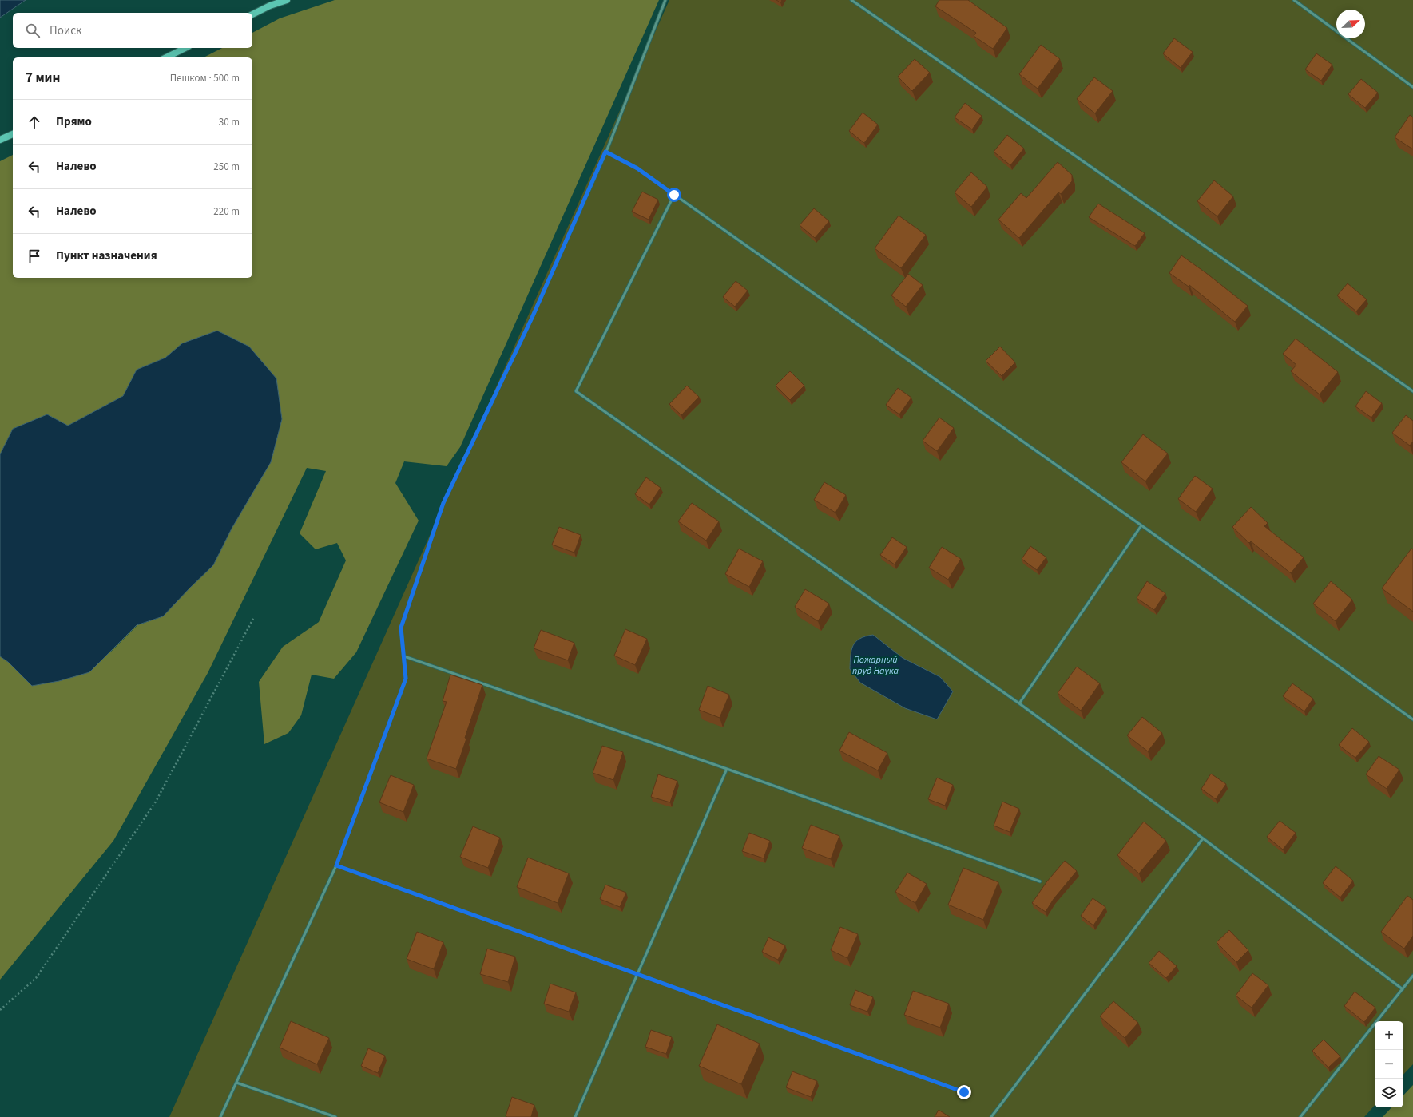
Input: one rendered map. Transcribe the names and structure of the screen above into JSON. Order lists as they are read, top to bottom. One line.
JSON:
{"water":["Пожарный пруд Наука"],"north":"top right","page":{"search":"Поиск","heading":["7 мин","Пешком · 500 m"],"list":[["Прямо","30 m"],["Налево","250 m"],["Налево","220 m"],"Пункт назначения"],"map_buttons":["+","−"]}}
